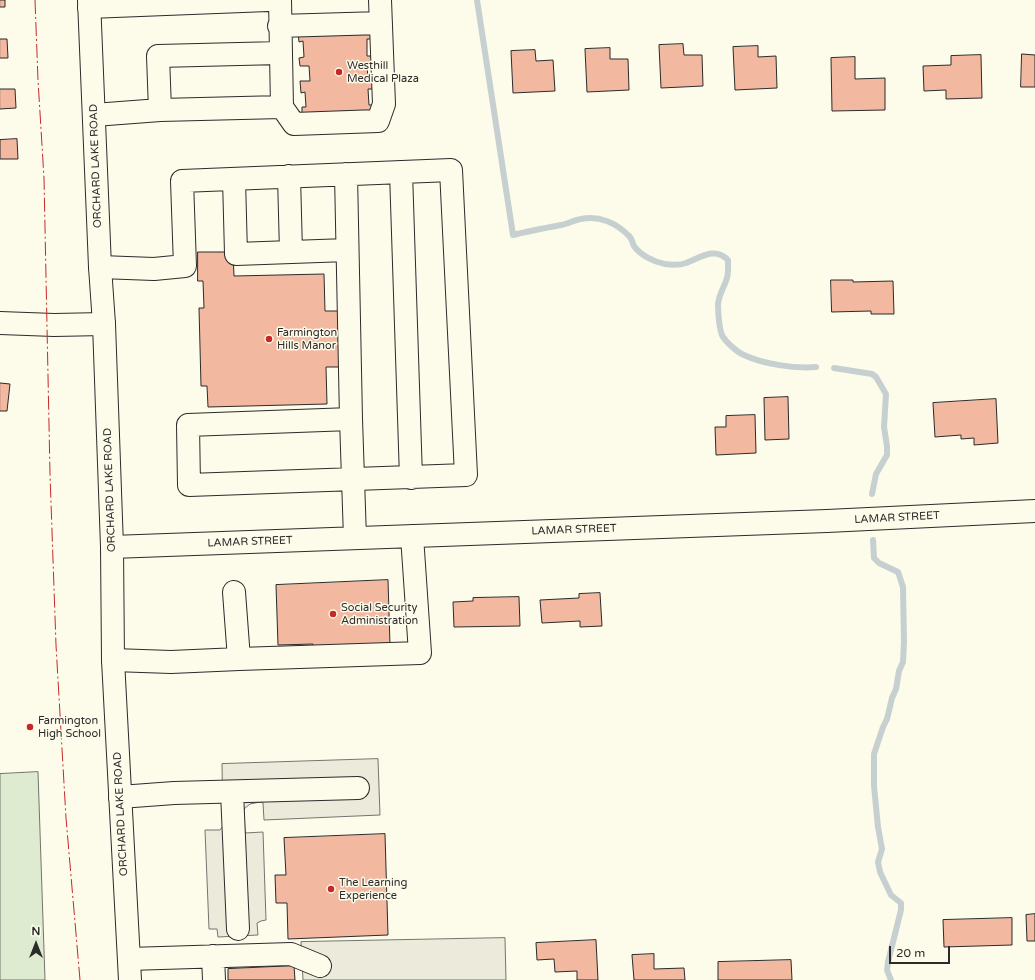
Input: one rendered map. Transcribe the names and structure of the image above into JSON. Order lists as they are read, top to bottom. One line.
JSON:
{"streets":{"street":["ORCHARD LAKE ROAD","LAMAR STREET"]},"crossings":[["ORCHARD LAKE ROAD","LAMAR STREET"]],"places":["Westhill Medical Plaza","Farmington Hills Manor","Social Security Administration","Farmington High School","The Learning Experience"],"scale_bar":"20 m","north":"top"}
